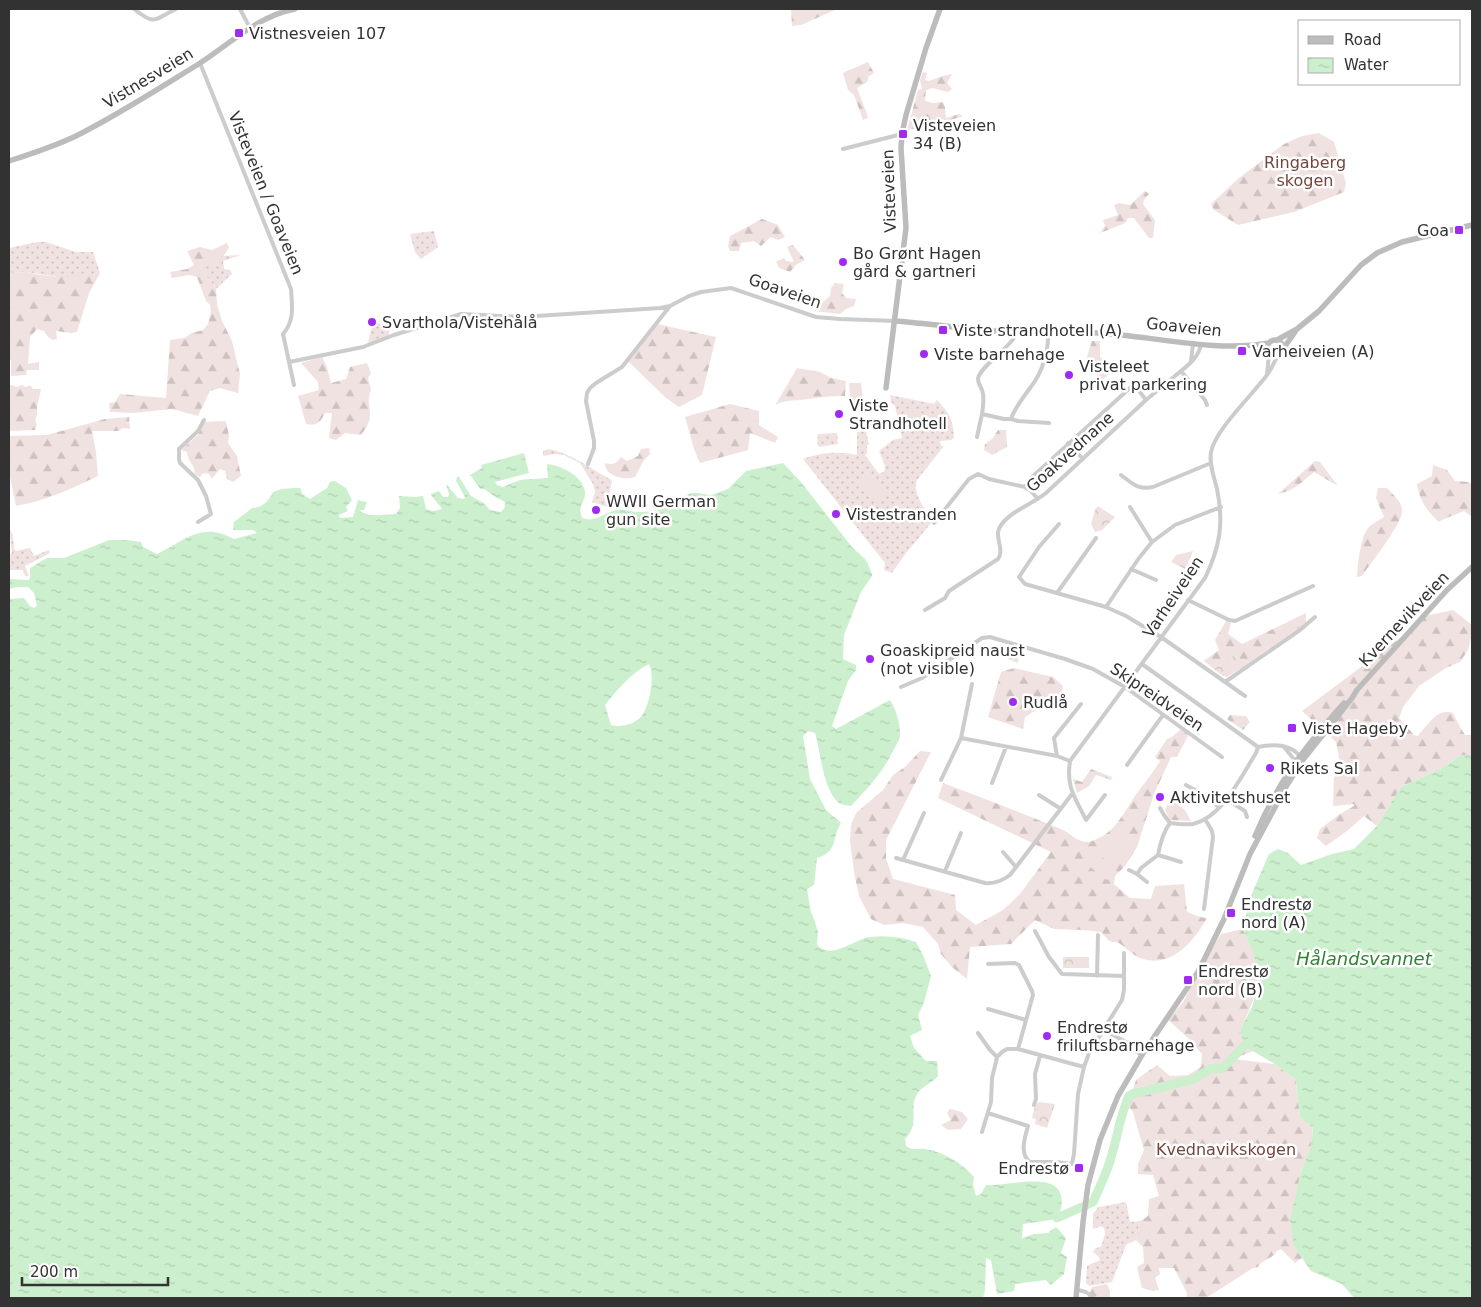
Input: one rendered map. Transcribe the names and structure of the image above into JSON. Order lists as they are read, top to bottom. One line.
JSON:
{"streets":{"main road":["Vistnesveien","Visteveien","Goaveien","Kvernevikveien"],"street":["Visteveien / Goaveien","Goakvednane","Varheiveien","Skipreidveien"]},"crossings":[["Vistnesveien","Visteveien / Goaveien"],["Visteveien","Goaveien"],["Visteveien / Goaveien","Goaveien"],["Goaveien","Goakvednane"],["Goaveien","Varheiveien"],["Varheiveien","Skipreidveien"]],"water":["Hålandsvannet"],"parks":["Ringaberg skogen","Kvednavikskogen"],"places":{"transit":["Vistnesveien 107","Visteveien 34 (B)","Goa","Viste strandhotell (A)","Varheiveien (A)","Viste Hageby","Endrestø nord (A)","Endrestø nord (B)","Endrestø"],"other":["Bo Grønt Hagen gård & gartneri","Svarthola/Vistehålå","Viste barnehage","Visteleet privat parkering","Viste Strandhotell","WWII German gun site","Vistestranden","Goaskipreid naust (not visible)","Rudlå","Rikets Sal","Aktivitetshuset","Endrestø friluftsbarnehage"]},"legend":["Road","Water"],"scale_bar":"200 m"}
